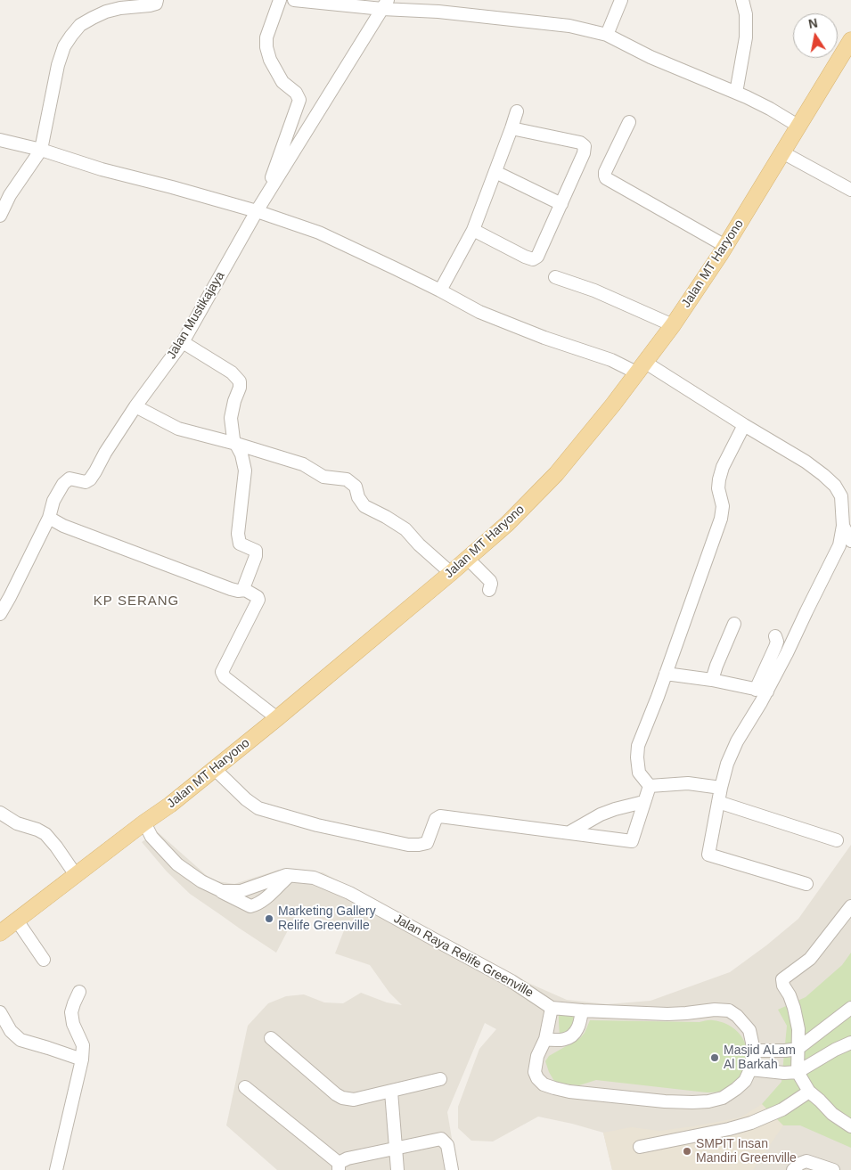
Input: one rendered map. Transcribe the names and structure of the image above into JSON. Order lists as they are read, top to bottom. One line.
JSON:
{"streets":{"main road":["Jalan MT Haryono"],"street":["Jalan Mustikajaya","Jalan Raya Relife Greenville"]},"crossings":[["Jalan MT Haryono","Jalan Raya Relife Greenville"]],"districts":["KP SERANG"],"places":["Marketing Gallery Relife Greenville","Masjid ALam Al Barkah","SMPIT Insan Mandiri Greenville"],"north":"top"}
